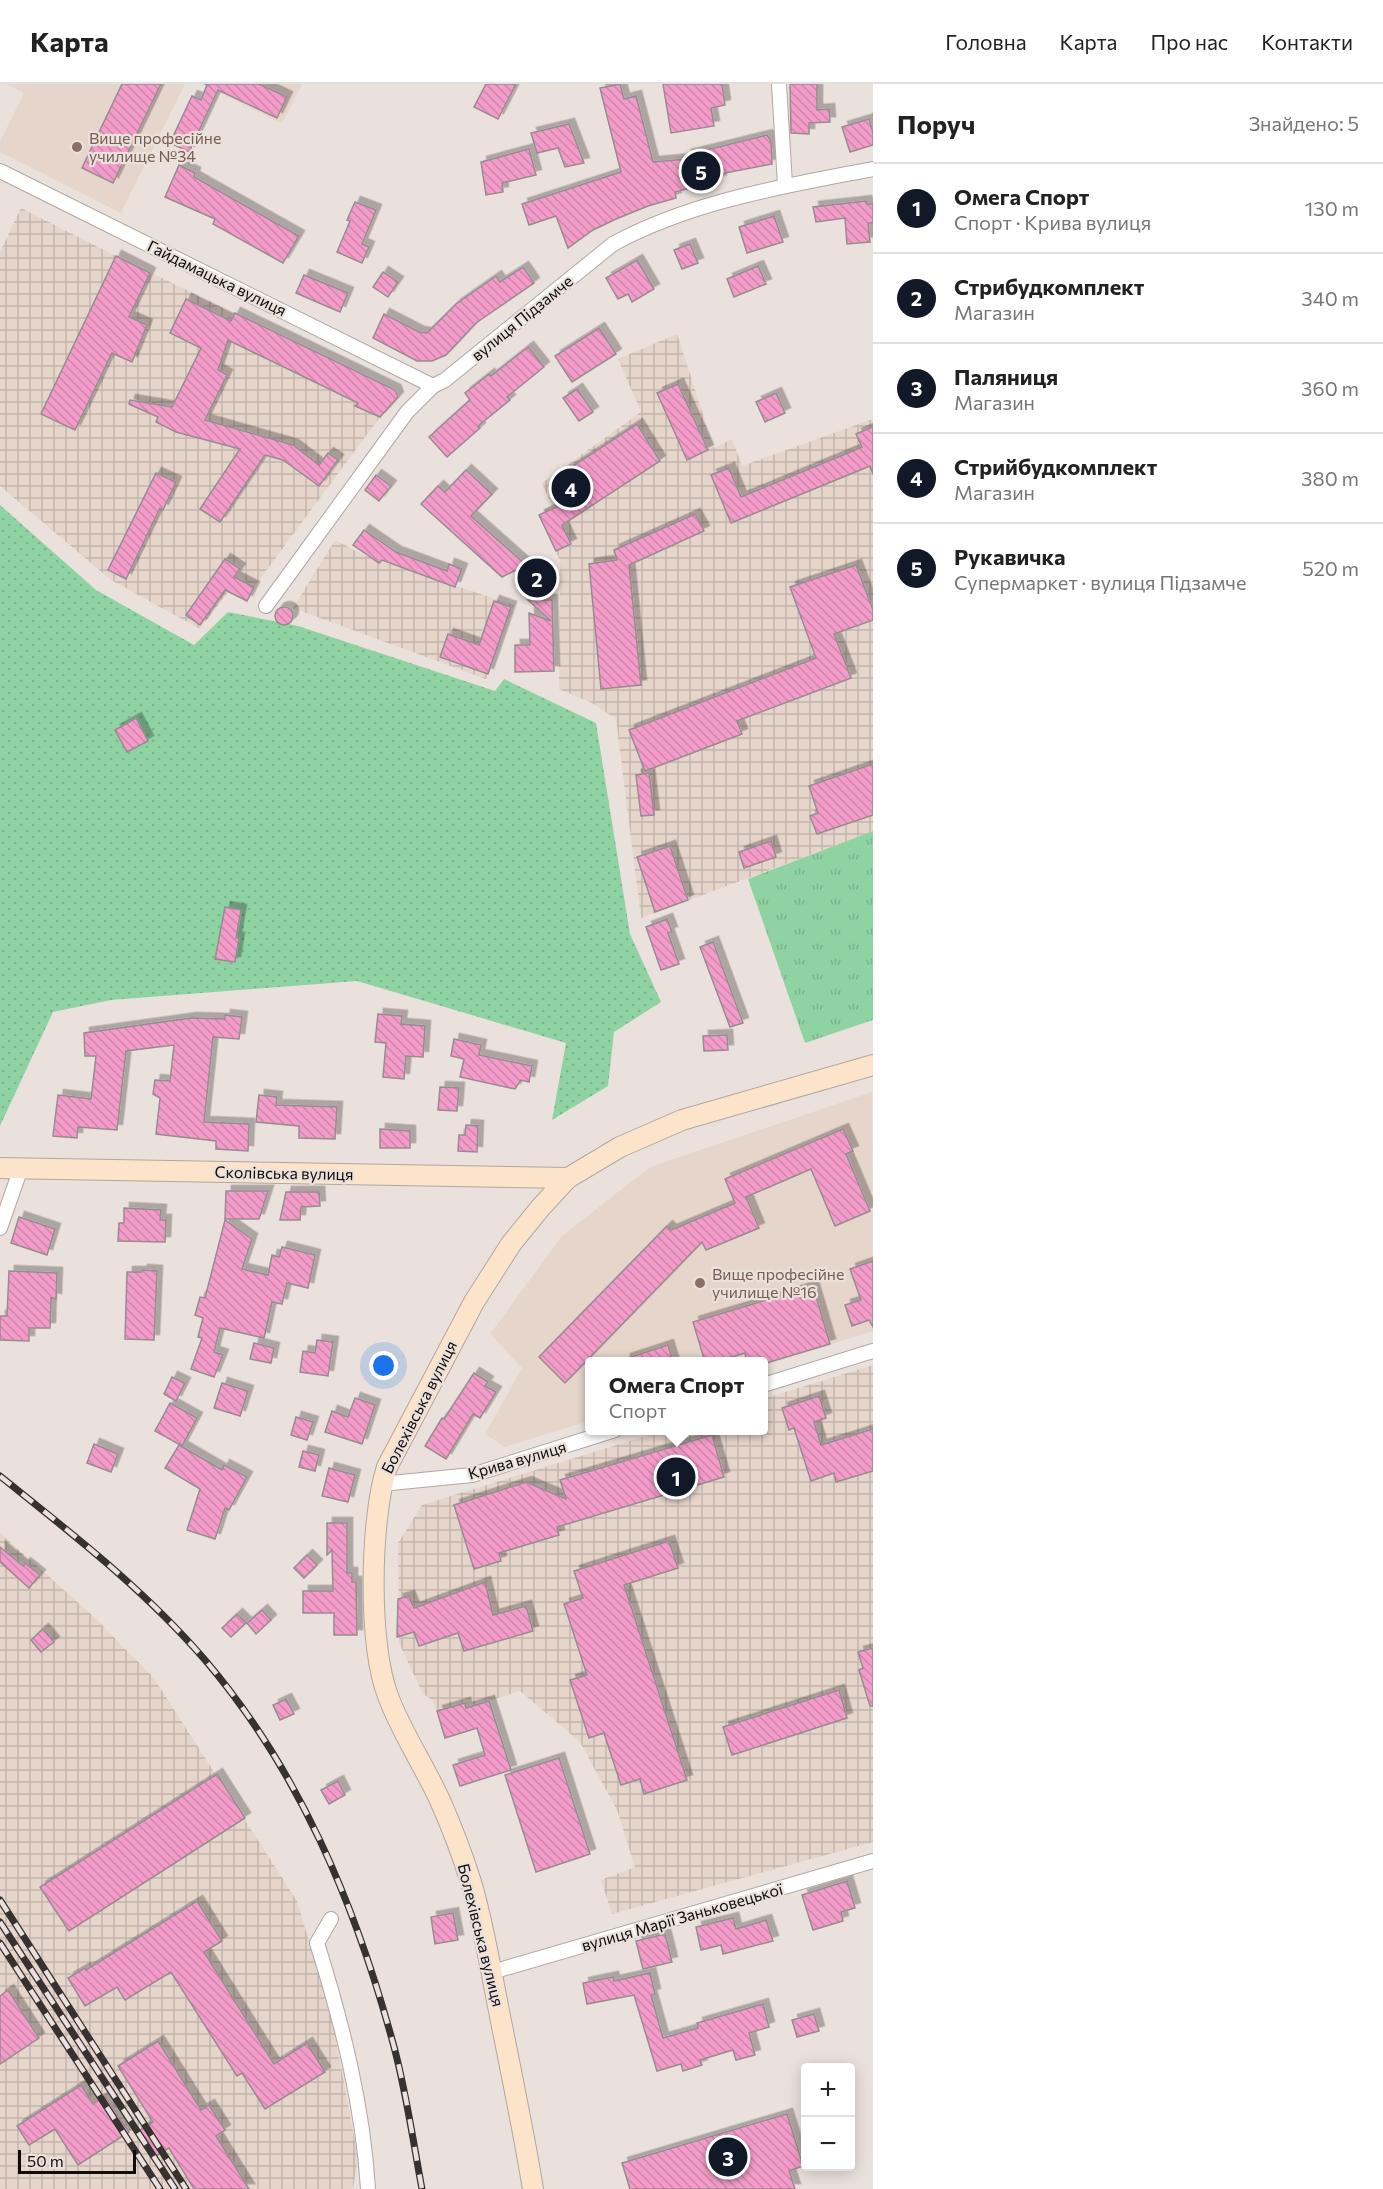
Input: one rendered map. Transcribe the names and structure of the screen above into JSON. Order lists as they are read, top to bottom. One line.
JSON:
{"streets":{"main road":["Сколівська вулиця","Болехівська вулиця"],"street":["Гайдамацька вулиця","вулиця Підзамче","Крива вулиця","вулиця Марії Заньковецької"]},"crossings":[["Гайдамацька вулиця","вулиця Підзамче"],["Сколівська вулиця","Болехівська вулиця"],["Болехівська вулиця","Крива вулиця"],["Болехівська вулиця","вулиця Марії Заньковецької"]],"places":["Вище професійне училище №34","Вище професійне училище №16"],"scale_bar":"50 m","page":{"header":"Карта","nav":["Головна","Карта","Про нас","Контакти"],"heading":["Поруч","Знайдено: 5"],"pins":["5","4","2","1","3"],"list":[{"mark":"1","name":"Омега Спорт","note":"Спорт · Крива вулиця","value":"130 m"},{"mark":"2","name":"Стрибудкомплект","note":"Магазин","value":"340 m"},{"mark":"3","name":"Паляниця","note":"Магазин","value":"360 m"},{"mark":"4","name":"Стрийбудкомплект","note":"Магазин","value":"380 m"},{"mark":"5","name":"Рукавичка","note":"Супермаркет · вулиця Підзамче","value":"520 m"}],"popup":["Омега Спорт","Спорт"],"map_buttons":["+","−"],"scale":"50 m"}}
